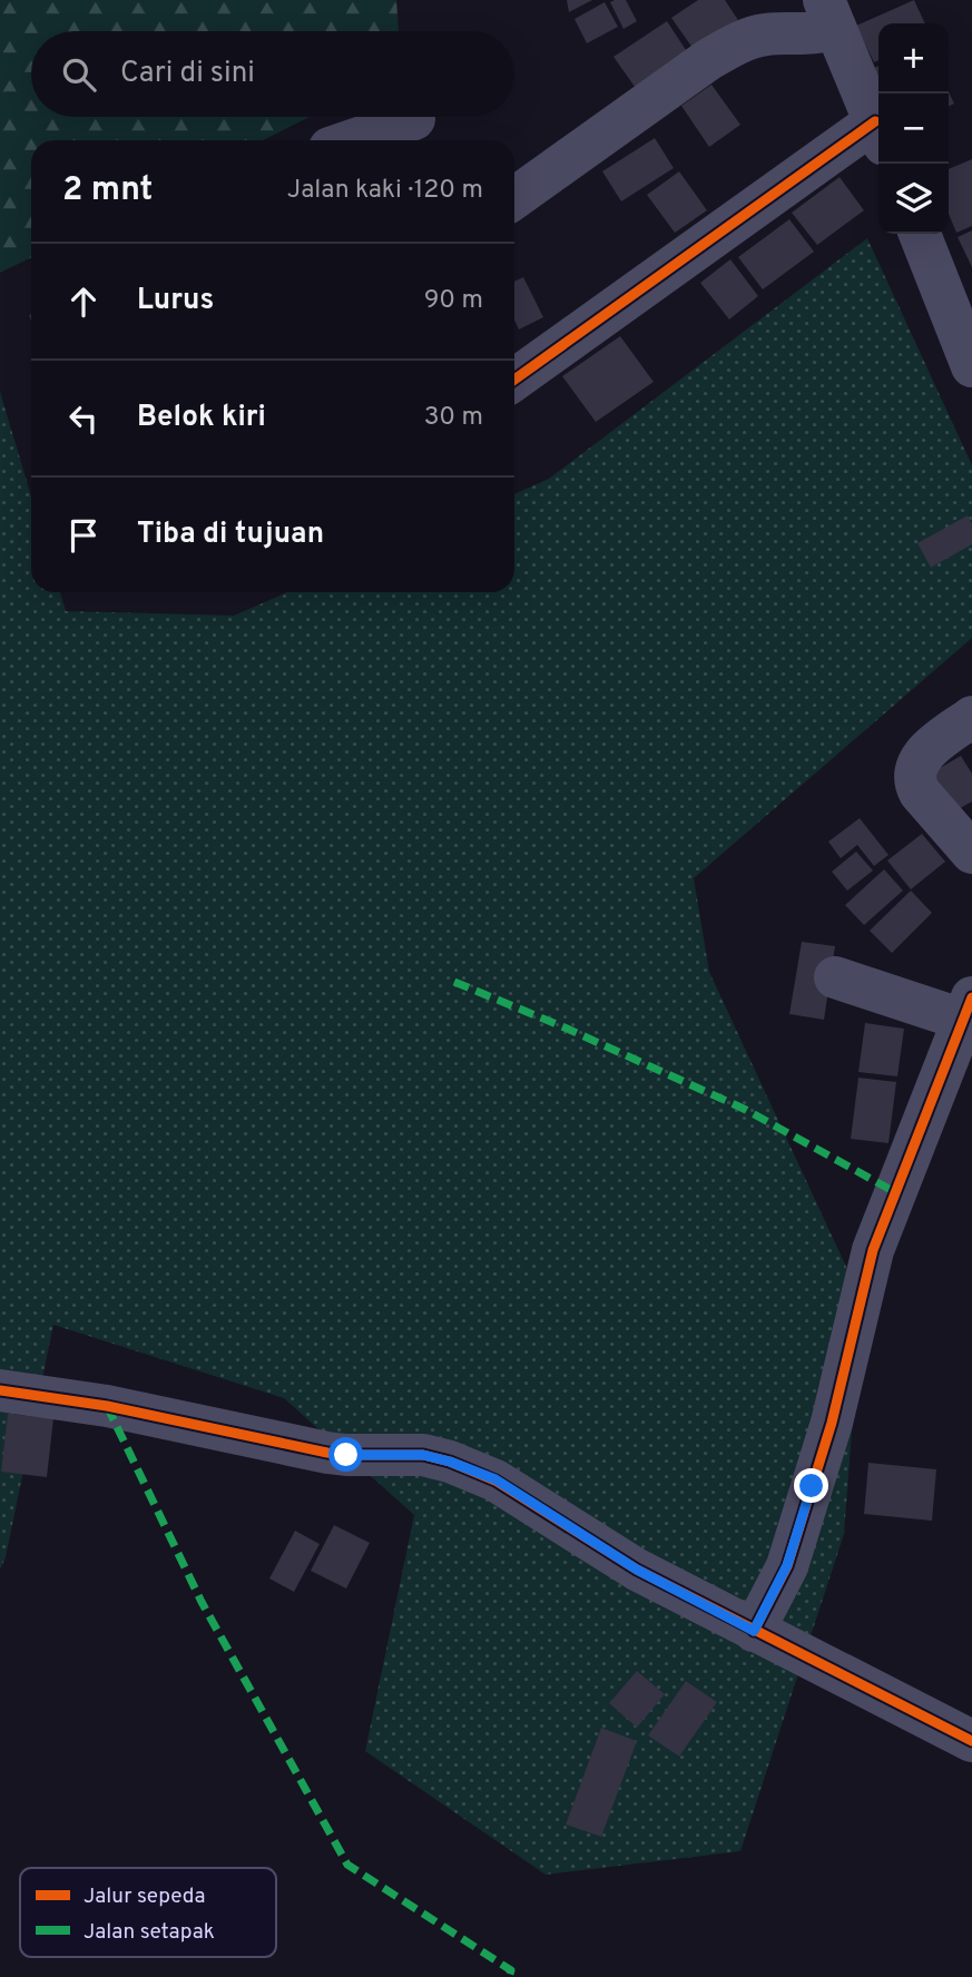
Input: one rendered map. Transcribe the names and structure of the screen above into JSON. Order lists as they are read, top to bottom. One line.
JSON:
{"legend":["Jalur sepeda","Jalan setapak"],"page":{"map_buttons":["+","−"],"search":"Cari di sini","heading":["2 mnt","Jalan kaki · 120 m"],"list":[["Lurus","90 m"],["Belok kiri","30 m"],"Tiba di tujuan"]}}
